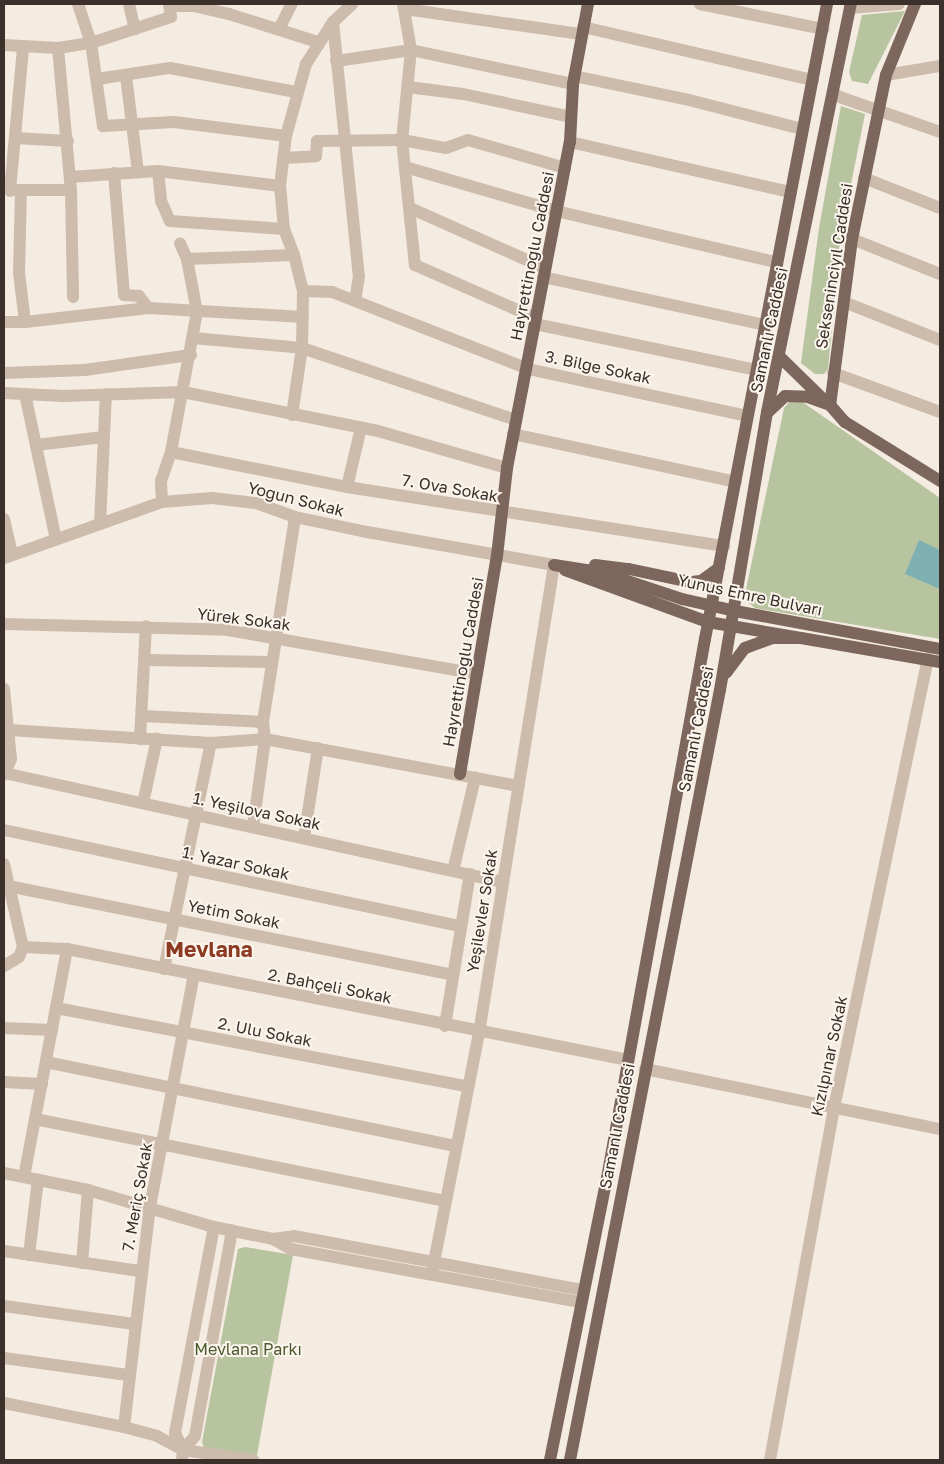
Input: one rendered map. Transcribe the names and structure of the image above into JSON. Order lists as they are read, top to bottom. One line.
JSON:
{"streets":{"main road":["Hayrettinoğlu Caddesi","Sekseninciyıl Caddesi","Samanlı Caddesi","Yunus Emre Bulvarı"],"street":["3. Bilge Sokak","7. Ova Sokak","Yoğun Sokak","Yürek Sokak","1. Yeşilova Sokak","1. Yazar Sokak","Yeşilevler Sokak","Yetim Sokak","2. Bahçeli Sokak","2. Ulu Sokak","Kızılpınar Sokak","7. Meriç Sokak"]},"crossings":[["Hayrettinoğlu Caddesi","3. Bilge Sokak"],["Hayrettinoğlu Caddesi","7. Ova Sokak"],["Hayrettinoğlu Caddesi","Yoğun Sokak"],["Hayrettinoğlu Caddesi","Yürek Sokak"],["Samanlı Caddesi","3. Bilge Sokak"],["Samanlı Caddesi","7. Ova Sokak"],["Samanlı Caddesi","Yunus Emre Bulvarı"],["Samanlı Caddesi","2. Bahçeli Sokak"],["Yoğun Sokak","Yunus Emre Bulvarı"],["Yoğun Sokak","Yeşilevler Sokak"],["Yunus Emre Bulvarı","Yeşilevler Sokak"],["Yunus Emre Bulvarı","Kızılpınar Sokak"],["1. Yeşilova Sokak","Yeşilevler Sokak"],["Yeşilevler Sokak","2. Bahçeli Sokak"],["Yeşilevler Sokak","2. Ulu Sokak"],["2. Bahçeli Sokak","7. Meriç Sokak"],["2. Ulu Sokak","7. Meriç Sokak"]],"districts":["Mevlana"],"parks":["Mevlana Parkı"]}
